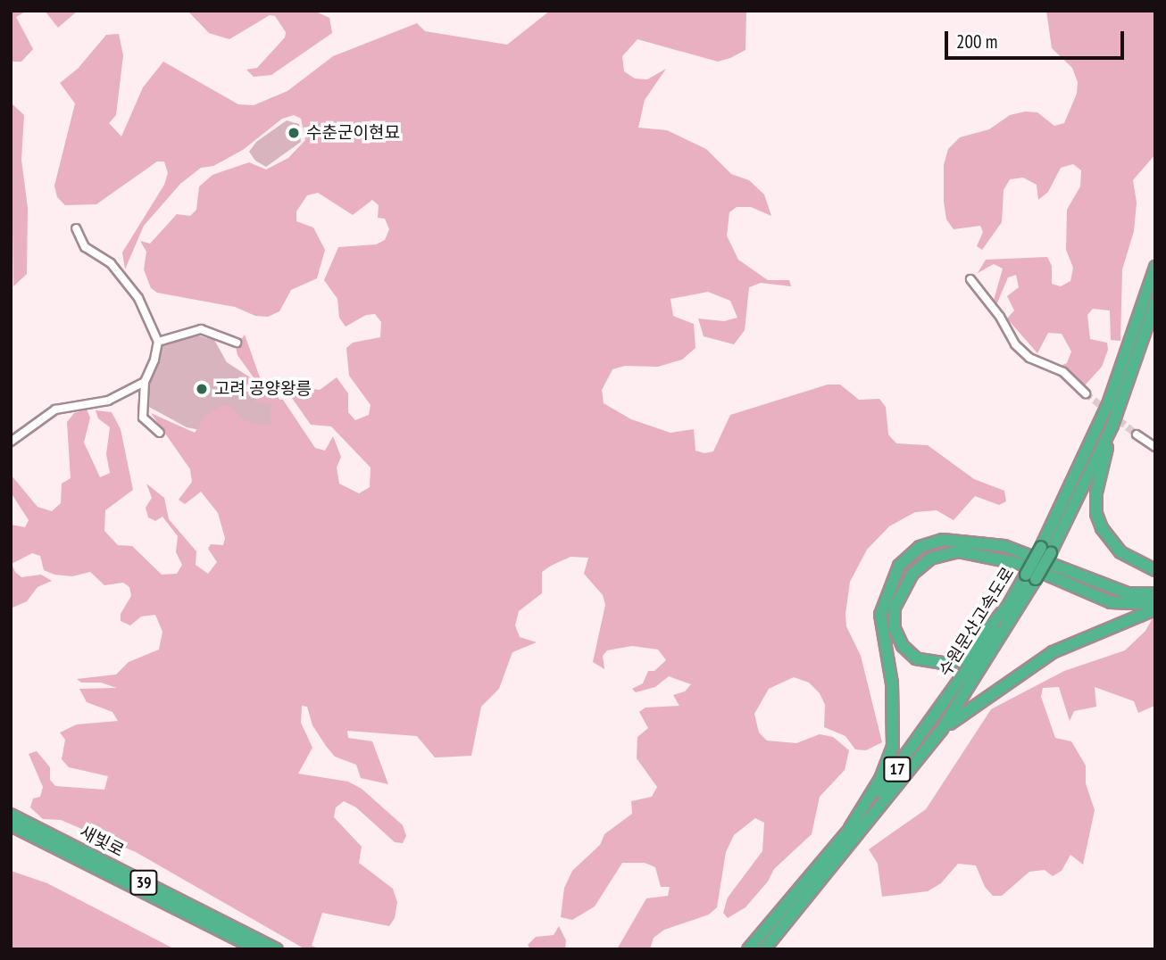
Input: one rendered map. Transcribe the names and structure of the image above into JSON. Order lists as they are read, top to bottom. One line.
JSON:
{"streets":{"highway":["수원문산고속도로","17","새빛로","39"]},"places":["수춘군이현묘","고려 공양왕릉"],"scale_bar":"200 m"}
